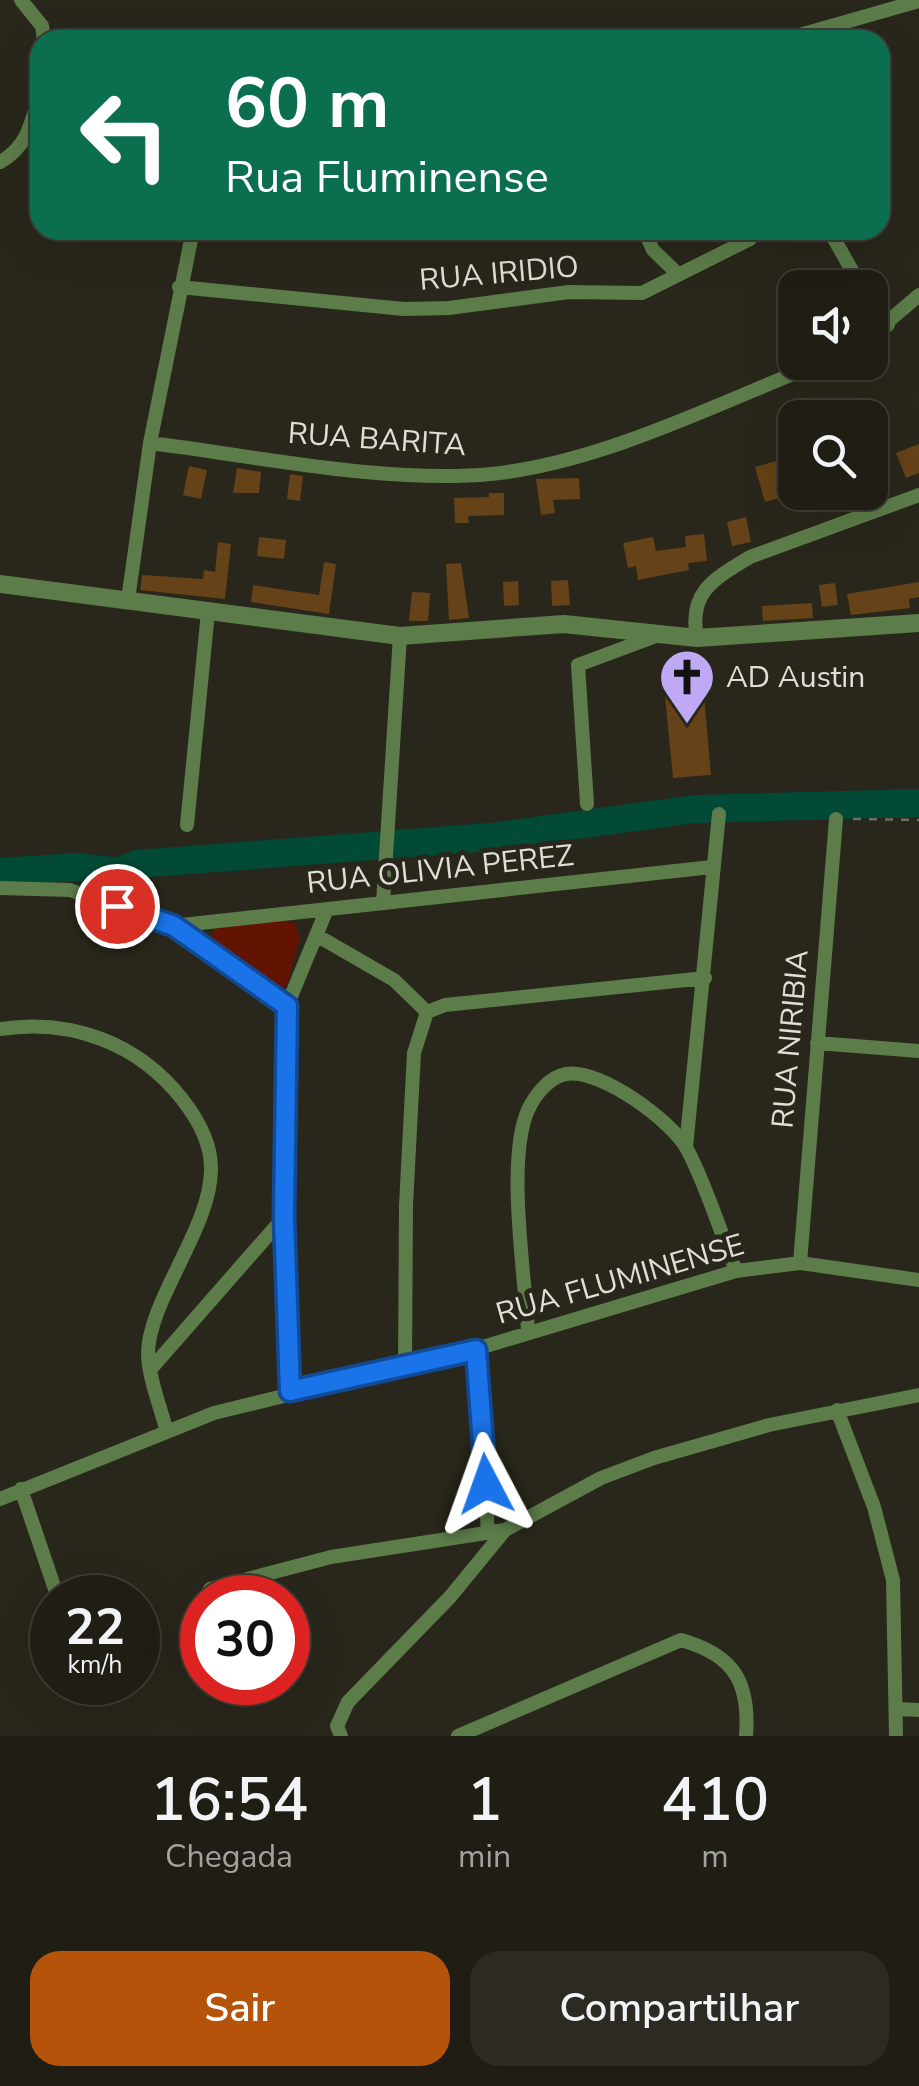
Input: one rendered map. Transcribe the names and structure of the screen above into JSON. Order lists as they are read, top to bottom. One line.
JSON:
{"streets":{"street":["RUA IRIDIO","RUA BARITA","RUA OLIVIA PEREZ","RUA NIRIBIA","RUA FLUMINENSE"]},"crossings":[["RUA NIRIBIA","RUA FLUMINENSE"]],"places":{"church":["AD Austin"]},"page":{"turn":["60 m","Rua Fluminense"],"speed":"22 km/h","limit":"30","eta":["16:54","Chegada","1","min","410","m"],"buttons":["Sair","Compartilhar"]}}
